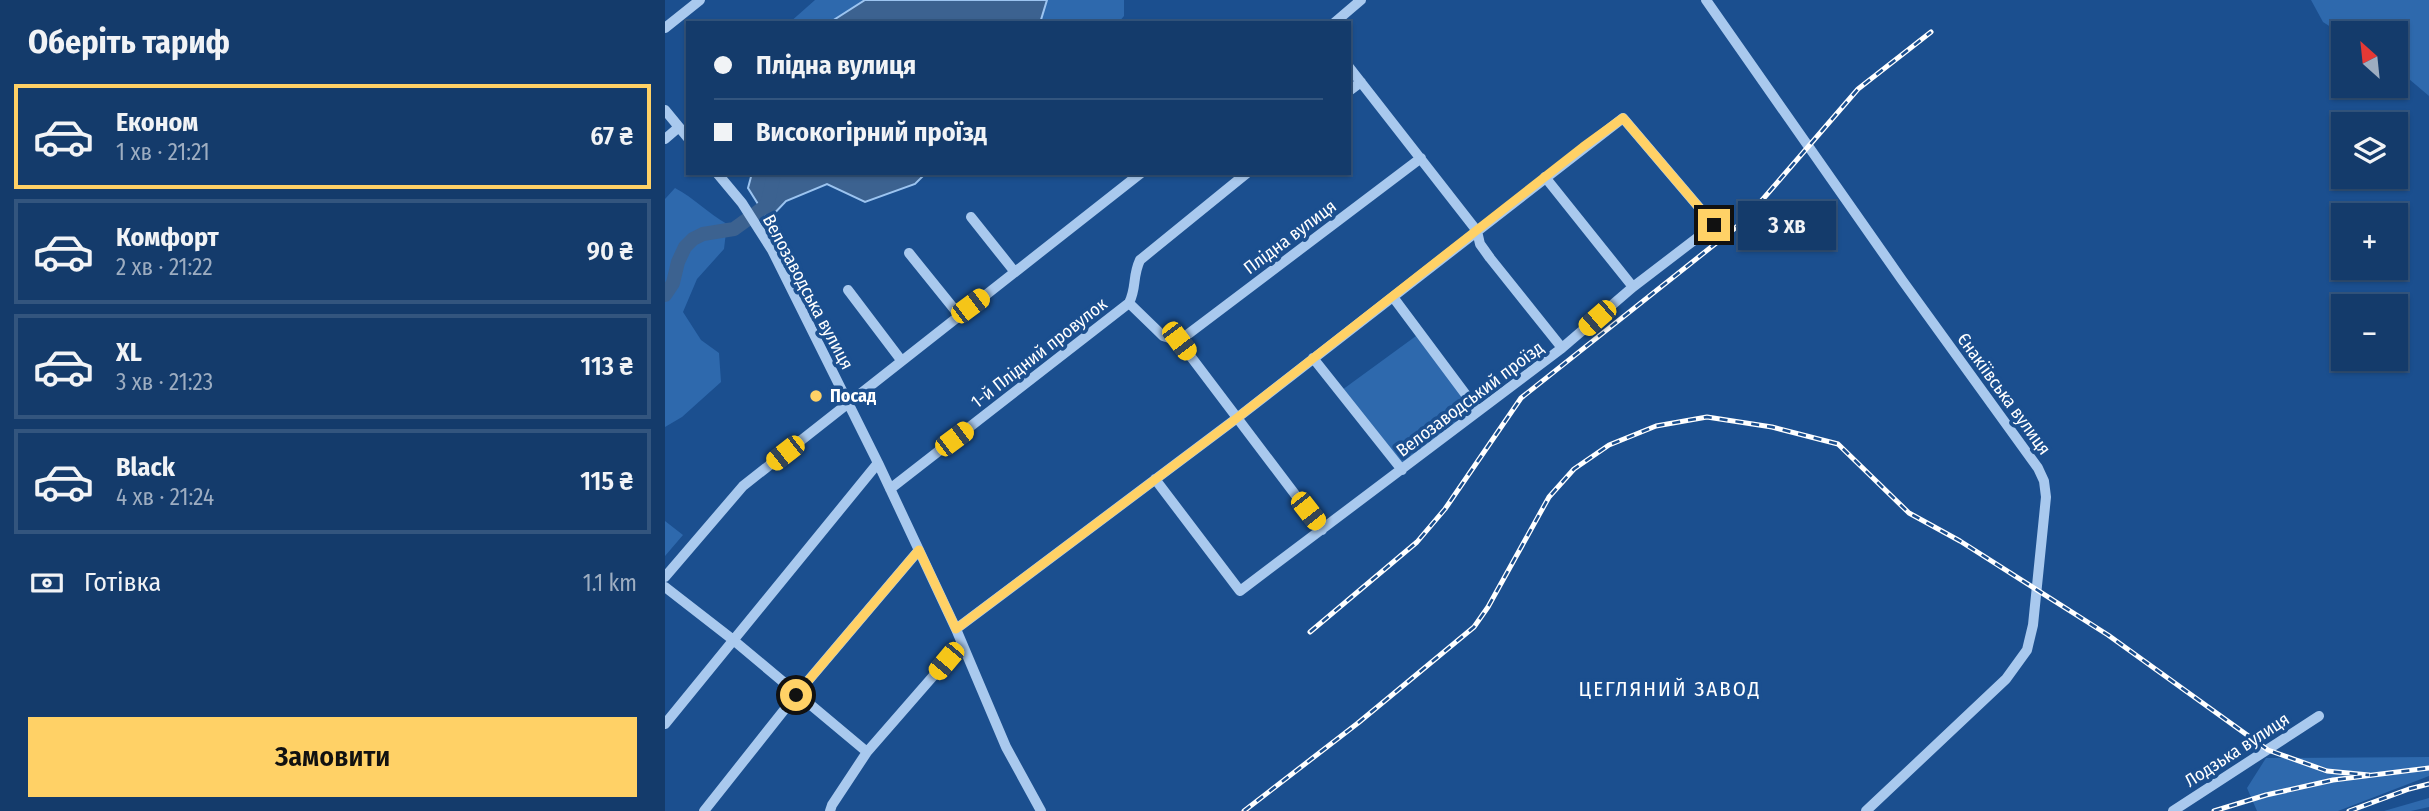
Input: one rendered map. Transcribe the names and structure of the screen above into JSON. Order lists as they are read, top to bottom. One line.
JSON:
{"streets":{"street":["Плідна вулиця","Велозаводська вулиця","1-й Плідний провулок","Єнакіївська вулиця","Велозаводський проїзд","Лодзька вулиця"]},"crossings":[["Велозаводська вулиця","1-й Плідний провулок"]],"districts":["ЦЕГЛЯНИЙ ЗАВОД"],"places":["Посад"],"north":"top left","page":{"heading":"Оберіть тариф","map_buttons":["+","−"],"banner":["Плідна вулиця","Високогірний проїзд"],"list":[{"name":"Економ","note":"1 хв · 21:21","value":"67 ₴"},{"name":"Комфорт","note":"2 хв · 21:22","value":"90 ₴"},{"name":"XL","note":"3 хв · 21:23","value":"113 ₴"},{"name":"Black","note":"4 хв · 21:24","value":"115 ₴"}],"bubble":"3 хв","pay":["Готівка","1.1 km"],"buttons":"Замовити"}}
